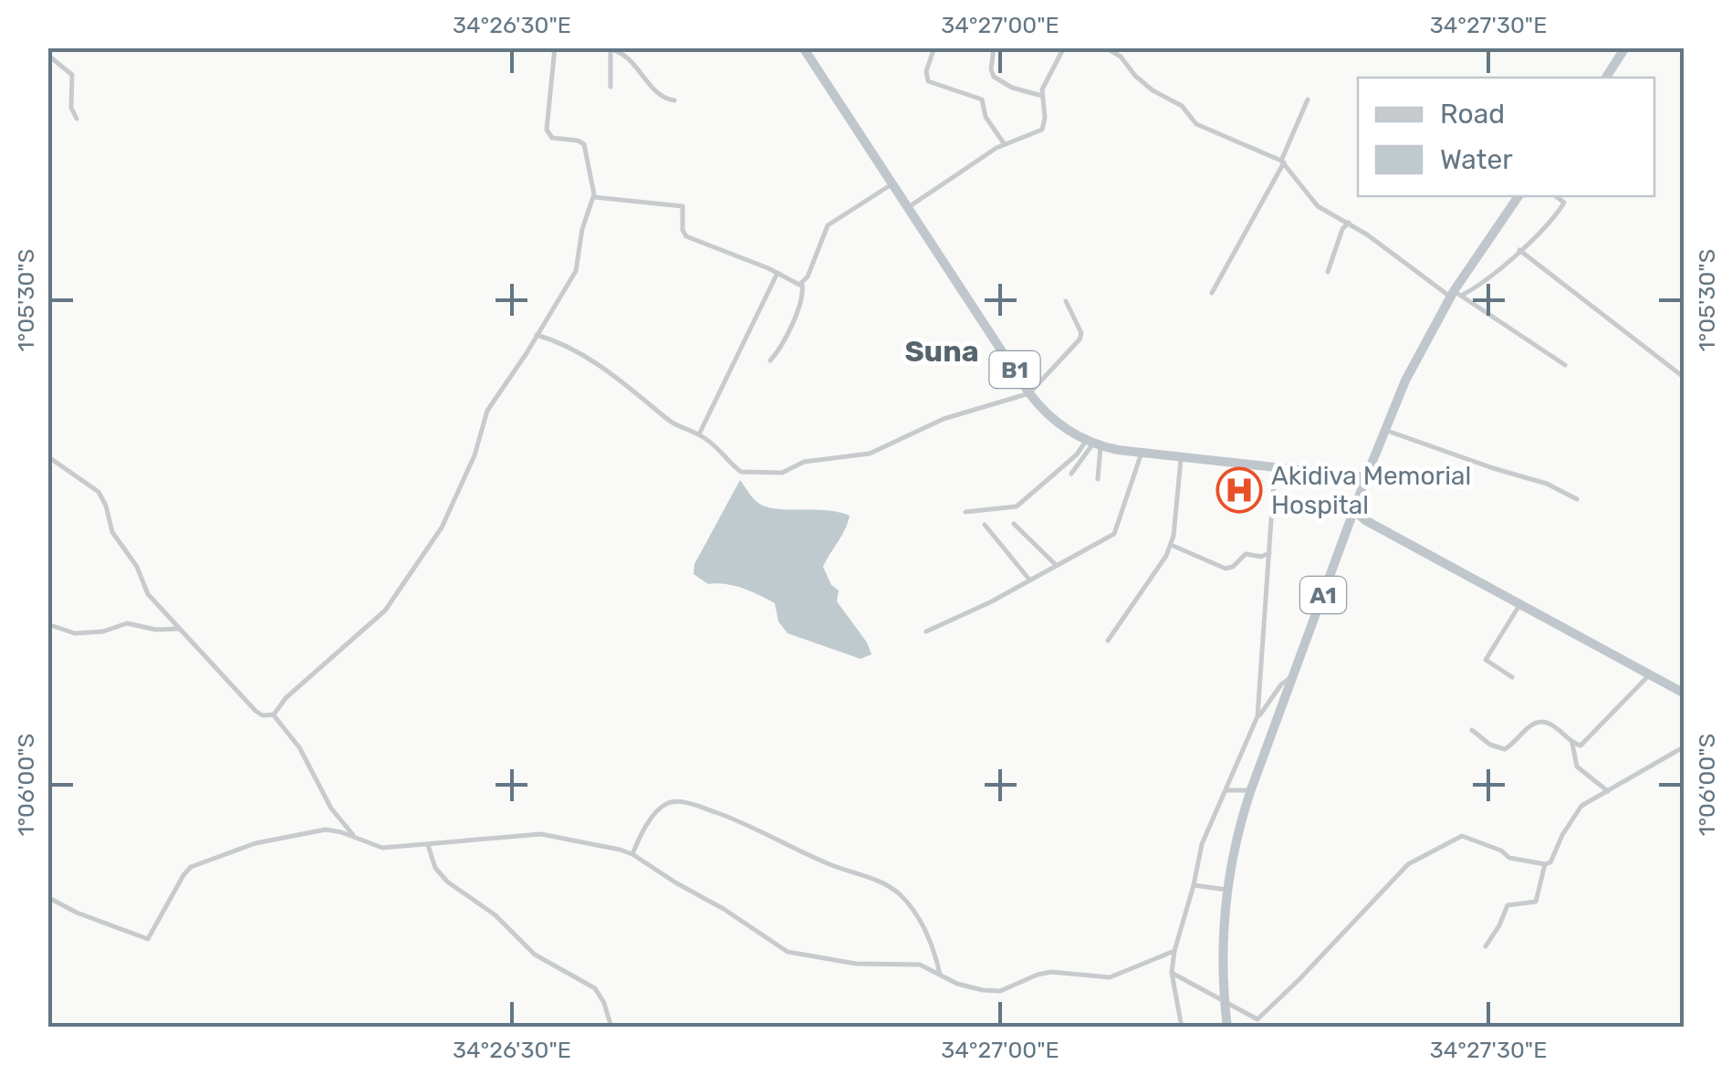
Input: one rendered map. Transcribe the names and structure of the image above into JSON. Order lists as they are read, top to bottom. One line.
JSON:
{"streets":{"highway":["B1","A1"]},"crossings":[["B1","A1"]],"districts":["Suna"],"places":{"hospital":["Akidiva Memorial Hospital"]},"legend":["Road","Water"],"coordinates":["34°26'30\"E","34°27'00\"E","34°27'30\"E","1°05'30\"S","1°06'00\"S"]}
